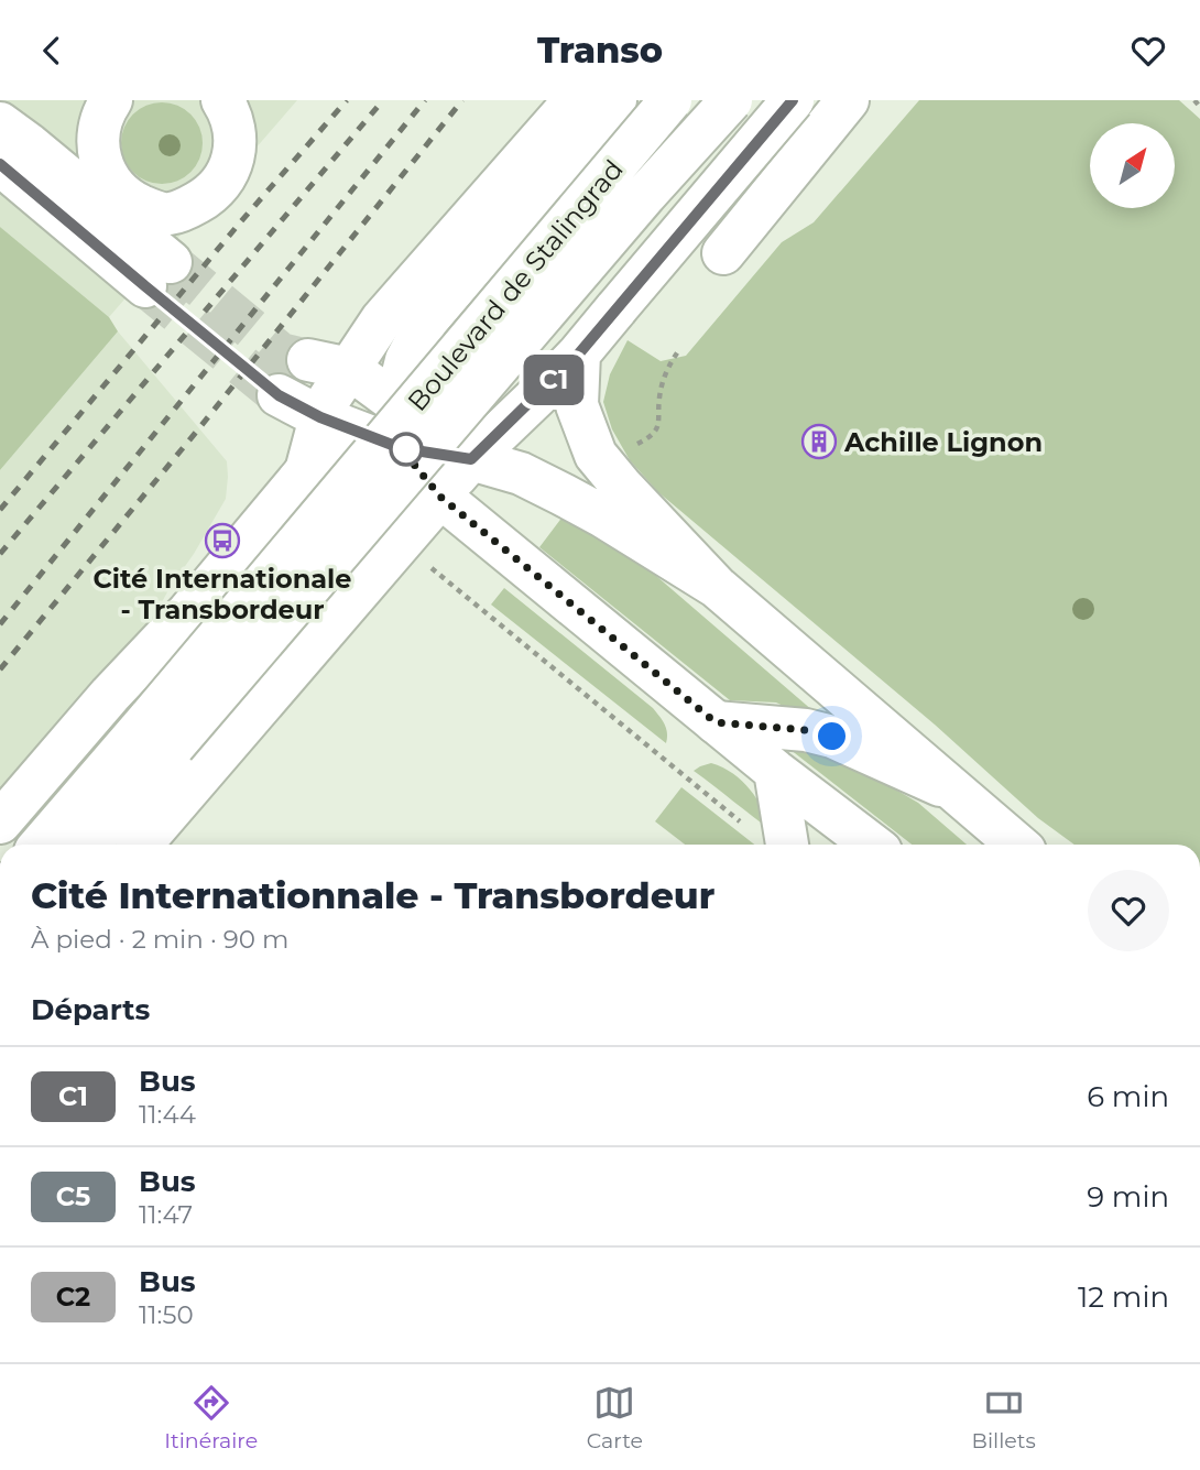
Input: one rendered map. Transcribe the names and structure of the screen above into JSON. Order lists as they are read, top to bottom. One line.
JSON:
{"streets":{"main road":["Boulevard de Stalingrad"]},"places":{"building":["Achille Lignon"],"bus stop":["Cité Internationale - Transbordeur"]},"lines":["bus line C1"],"north":"top right","page":{"header":"Transo","on_map":"C1","heading":[["Cité Internationnale - Transbordeur","À pied · 2 min · 90 m"],"Départs"],"list":[{"mark":"C1","name":"Bus","note":"11:44","value":"6 min"},{"mark":"C5","name":"Bus","note":"11:47","value":"9 min"},{"mark":"C2","name":"Bus","note":"11:50","value":"12 min"}],"tabs":["Itinéraire","Carte","Billets"]}}
